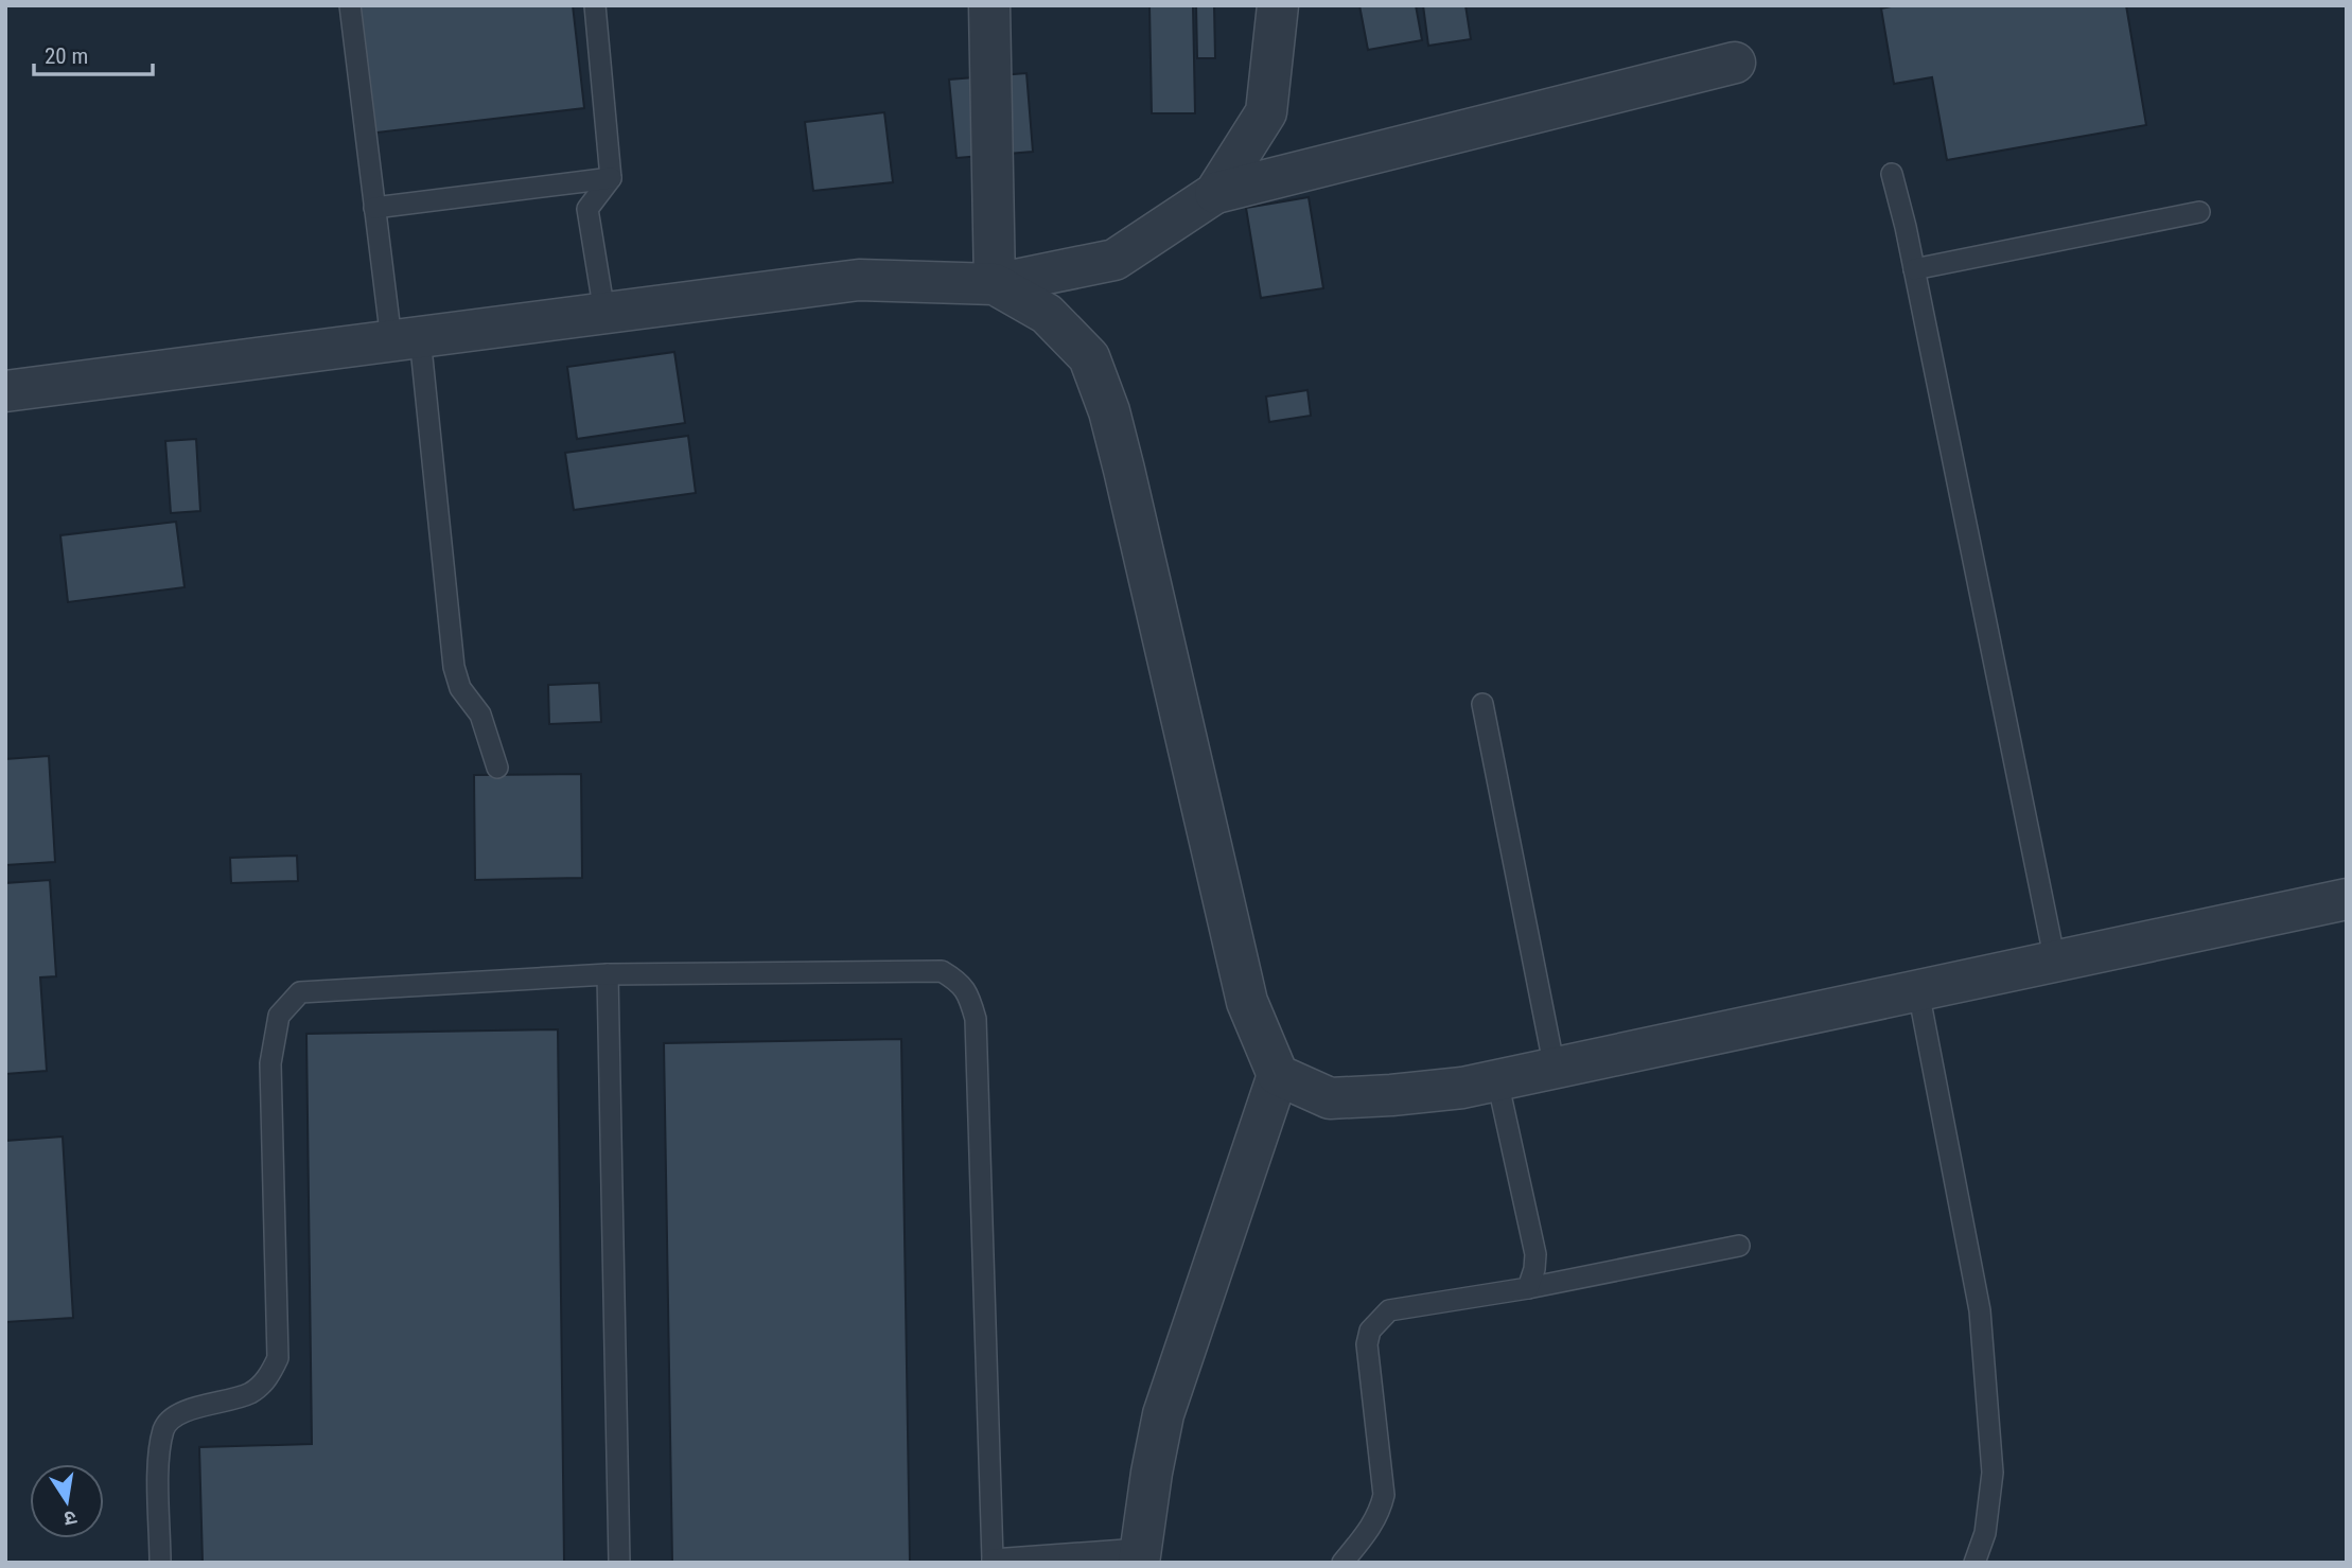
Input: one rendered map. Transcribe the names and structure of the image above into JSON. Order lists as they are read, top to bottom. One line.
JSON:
{"scale_bar":"20 m","north":"bottom"}
